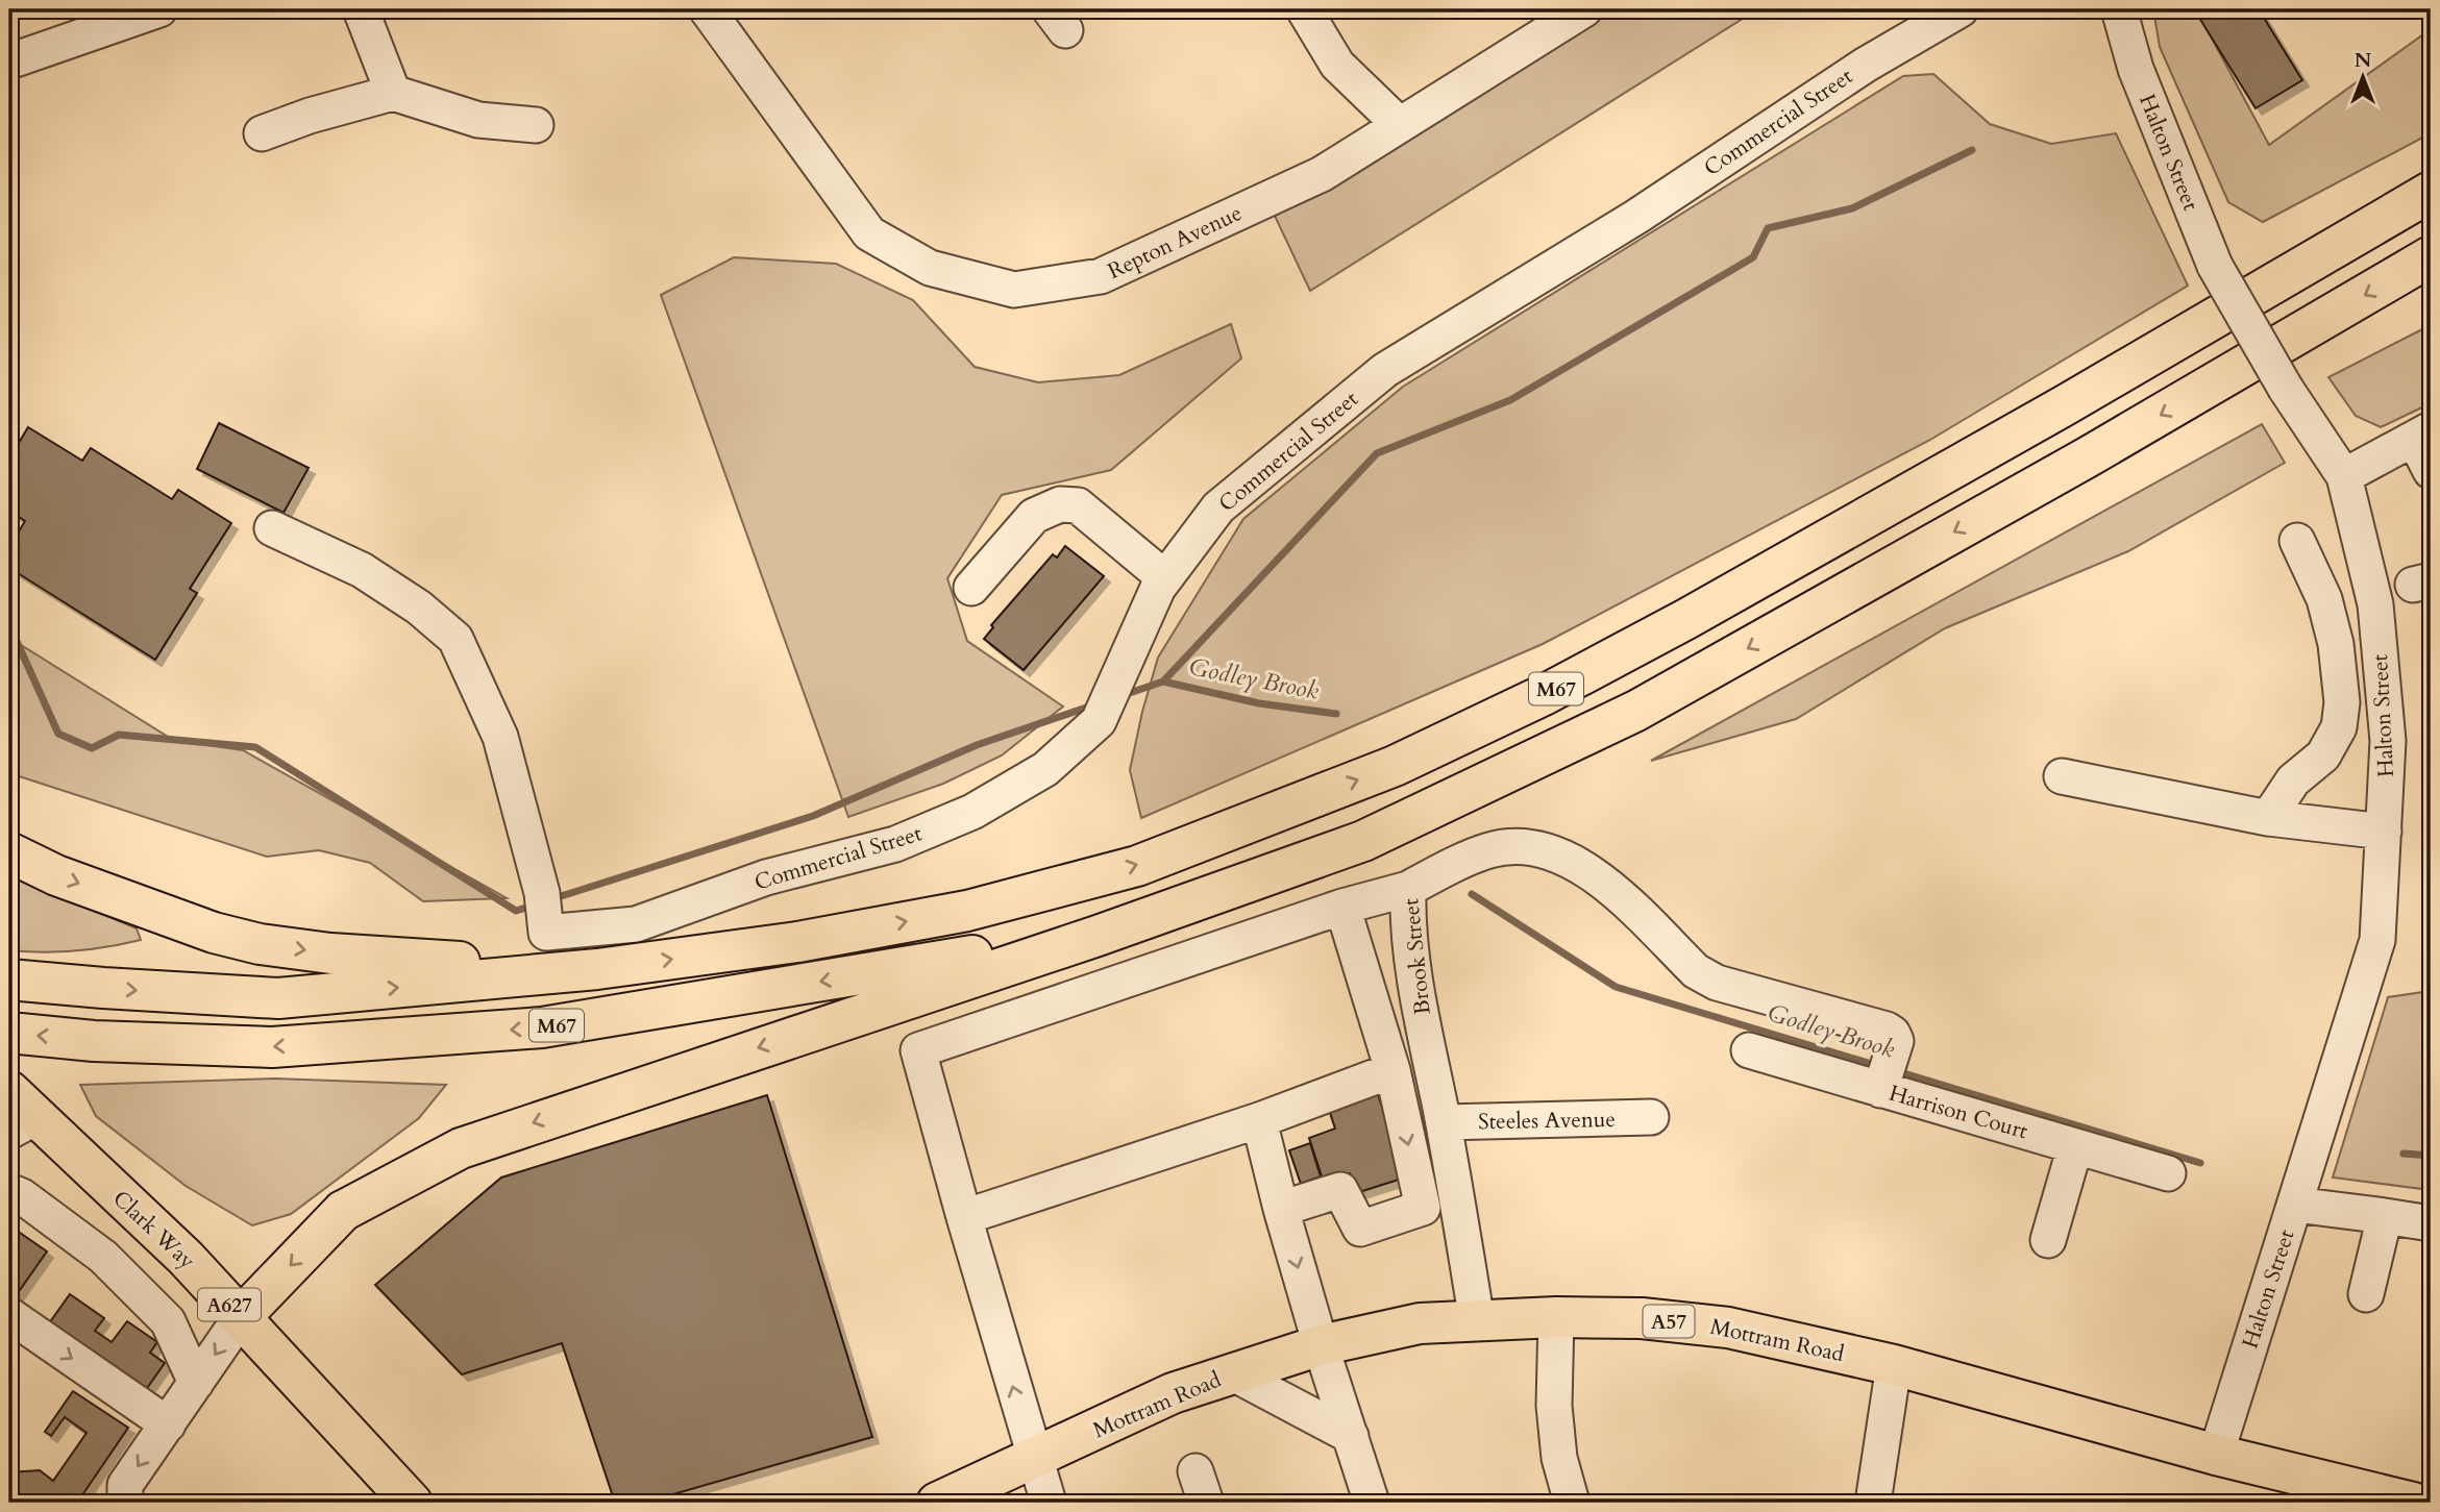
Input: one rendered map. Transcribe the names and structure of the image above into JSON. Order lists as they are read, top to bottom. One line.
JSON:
{"streets":{"main road":["M67","Clark Way","A627","A57","Mottram Road"],"street":["Commercial Street","Halton Street","Repton Avenue","Brook Street","Harrison Court","Steeles Avenue"]},"crossings":[["Halton Street","Mottram Road"],["M67","A627"],["Brook Street","Harrison Court"],["Brook Street","Steeles Avenue"],["Brook Street","Mottram Road"],["Clark Way","A627"]],"water":["Godley Brook"],"north":"top"}
